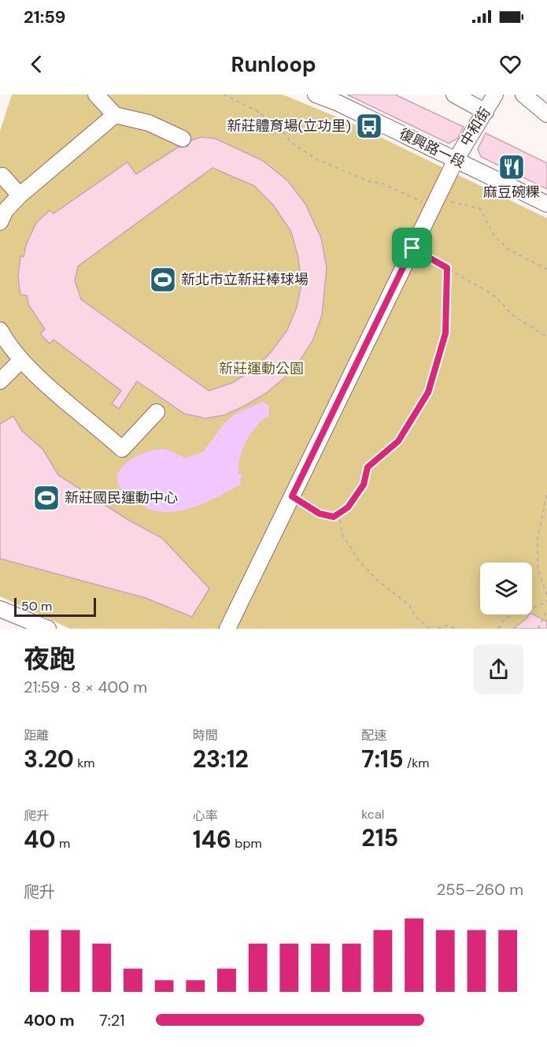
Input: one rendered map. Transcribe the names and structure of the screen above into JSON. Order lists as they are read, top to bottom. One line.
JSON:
{"streets":{"street":["中和街","復興路一段"]},"crossings":[["中和街","復興路一段"]],"parks":["新莊運動公園"],"places":{"bus stop":["新莊體育場(立功里)"],"restaurant":["麻豆碗粿"],"sports":["新北市立新莊棒球場","新莊國民運動中心"]},"scale_bar":"50 m","page":{"status":"21:59","header":"Runloop","scale":"50 m","heading":["夜跑","21:59 · 8 × 400 m"],"stats":[["距離","3.20 km"],["時間","23:12"],["配速","7:15 /km"],["爬升","40 m"],["心率","146 bpm"],["kcal","215"]],"chart":["爬升","255–260 m"],"list":[{"name":"400 m","note":"7:21"}]}}
